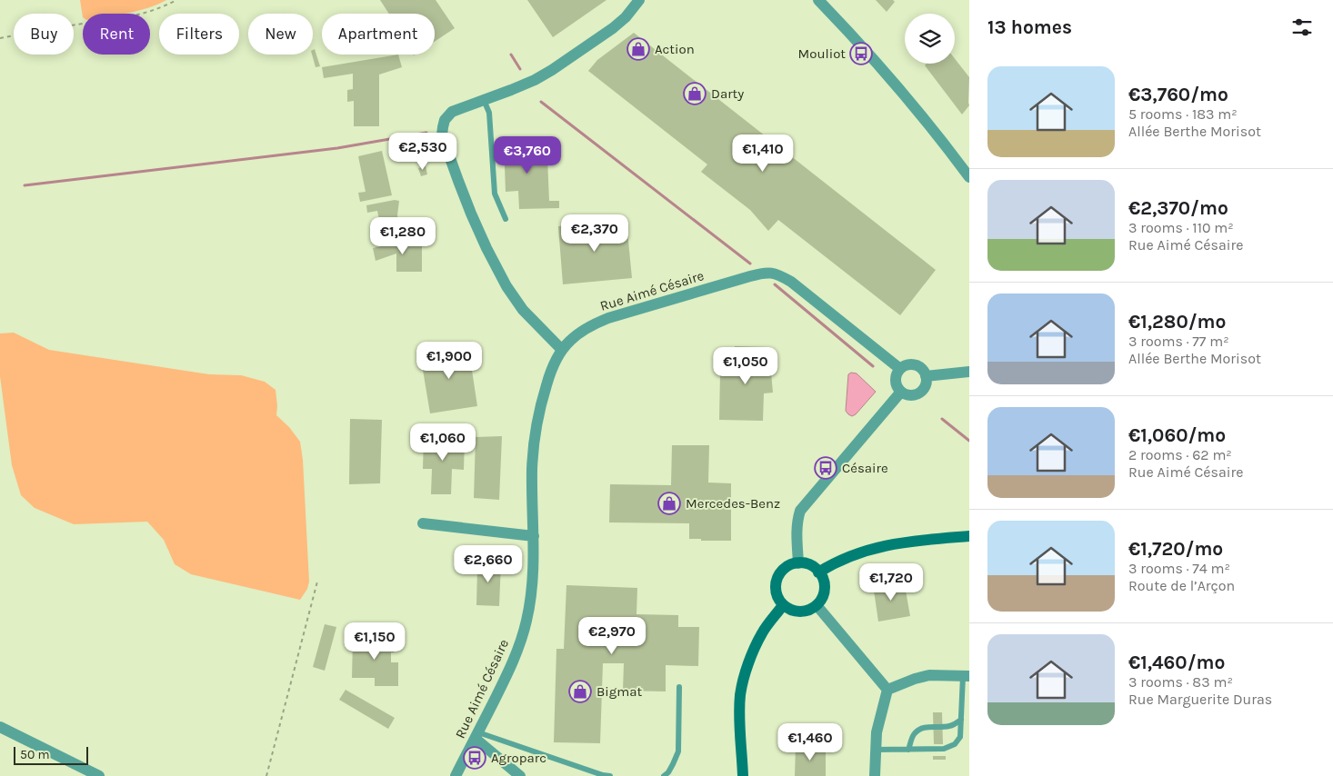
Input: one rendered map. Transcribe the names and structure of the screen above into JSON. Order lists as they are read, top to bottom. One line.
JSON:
{"streets":{"street":["Rue Aimé Césaire"]},"places":{"shop":["Action","Darty","Mercedes-Benz","Bigmat"],"bus stop":["Mouliot","Césaire","Agroparc"]},"scale_bar":"50 m","page":{"heading":"13 homes","chip":["Buy","Rent","Filters","New","Apartment"],"list":[{"name":"€3,760/mo","note":"5 rooms · 183 m² · Allée Berthe Morisot"},{"name":"€2,370/mo","note":"3 rooms · 110 m² · Rue Aimé Césaire"},{"name":"€1,280/mo","note":"3 rooms · 77 m² · Allée Berthe Morisot"},{"name":"€1,060/mo","note":"2 rooms · 62 m² · Rue Aimé Césaire"},{"name":"€1,720/mo","note":"3 rooms · 74 m² · Route de l’Arçon"},{"name":"€1,460/mo","note":"3 rooms · 83 m² · Rue Marguerite Duras"}],"price":["€2,530","€1,410","€3,760","€2,370","€1,280","€1,900","€1,050","€1,060","€2,660","€1,720","€2,970","€1,150","€1,460"],"scale":"50 m"}}
